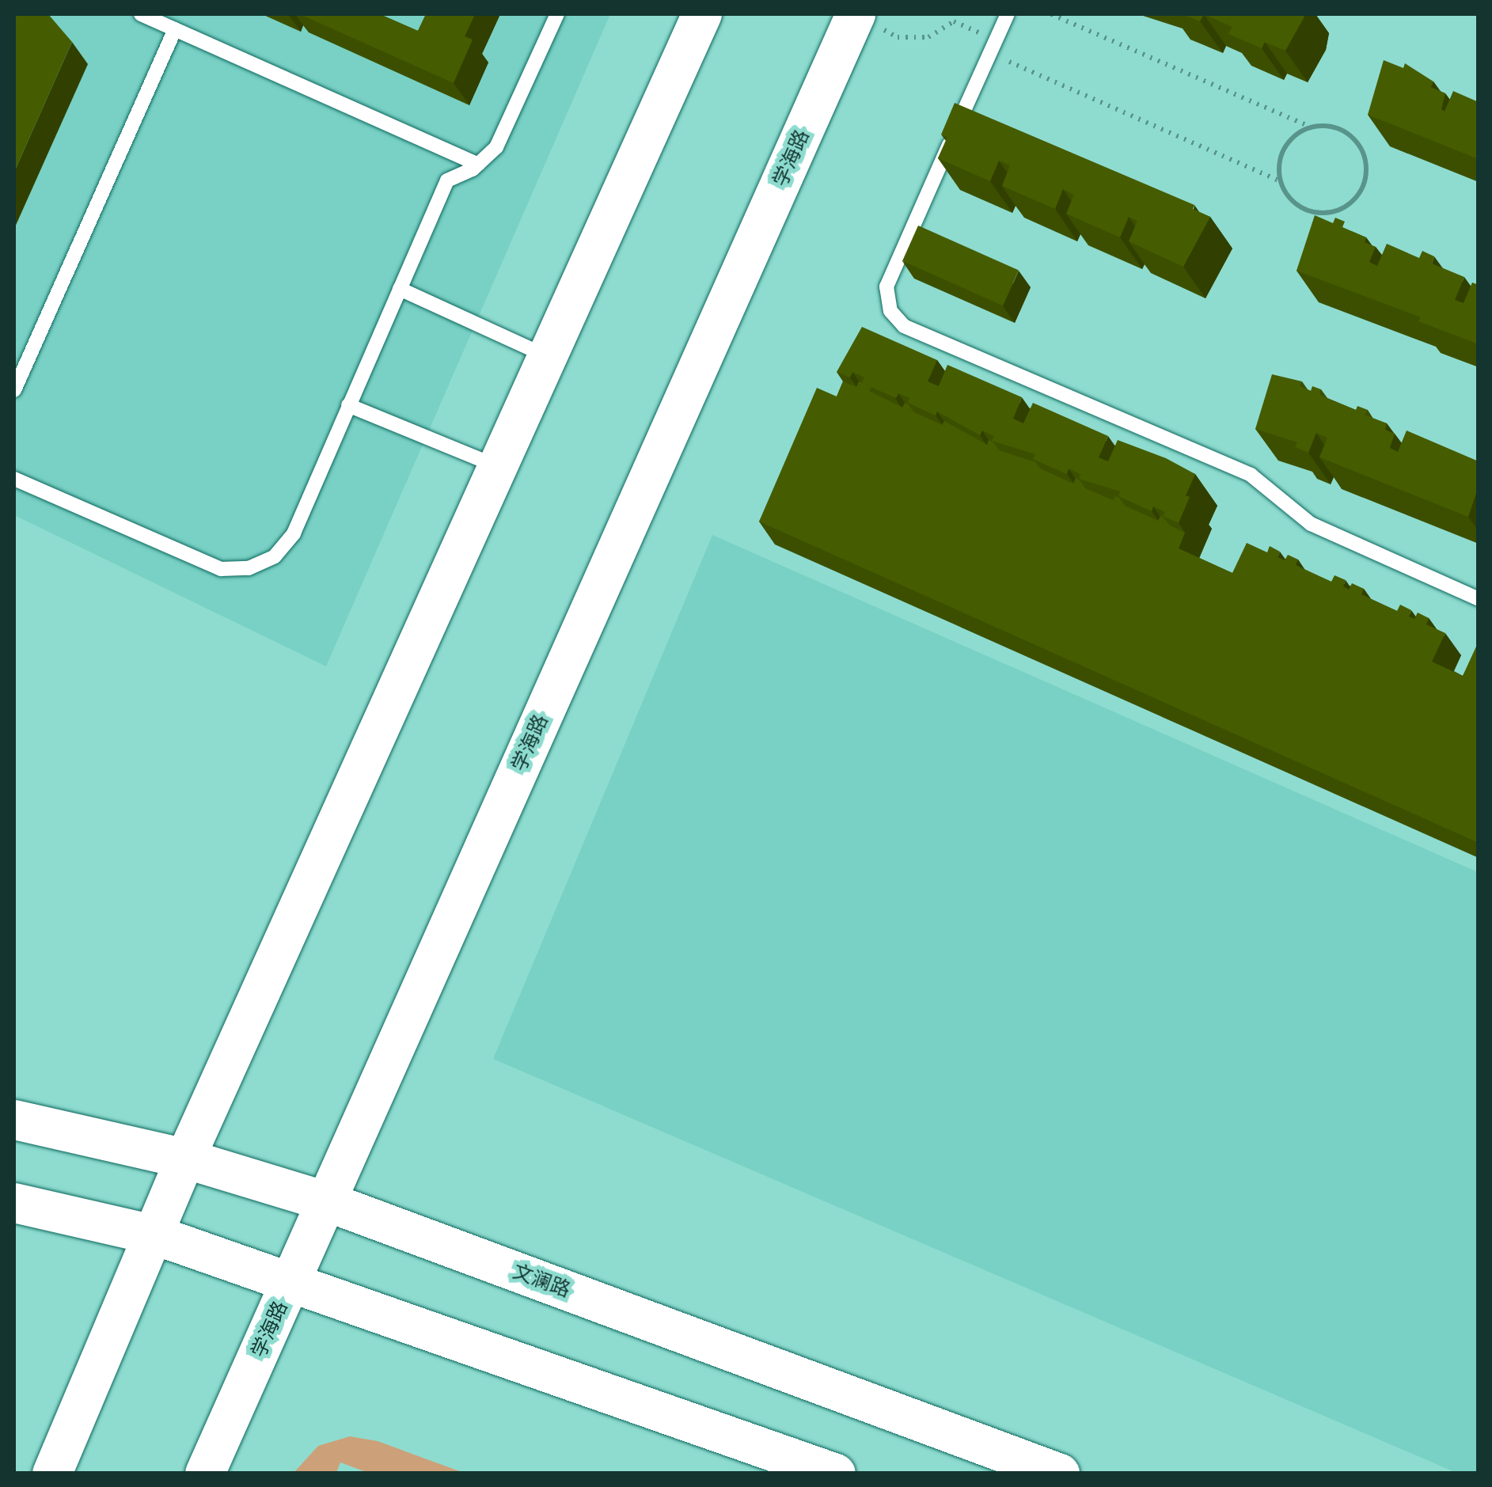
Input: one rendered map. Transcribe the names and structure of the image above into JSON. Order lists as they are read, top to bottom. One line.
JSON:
{"streets":{"main road":["学海路","文澜路"]},"crossings":[["学海路","文澜路"]]}
